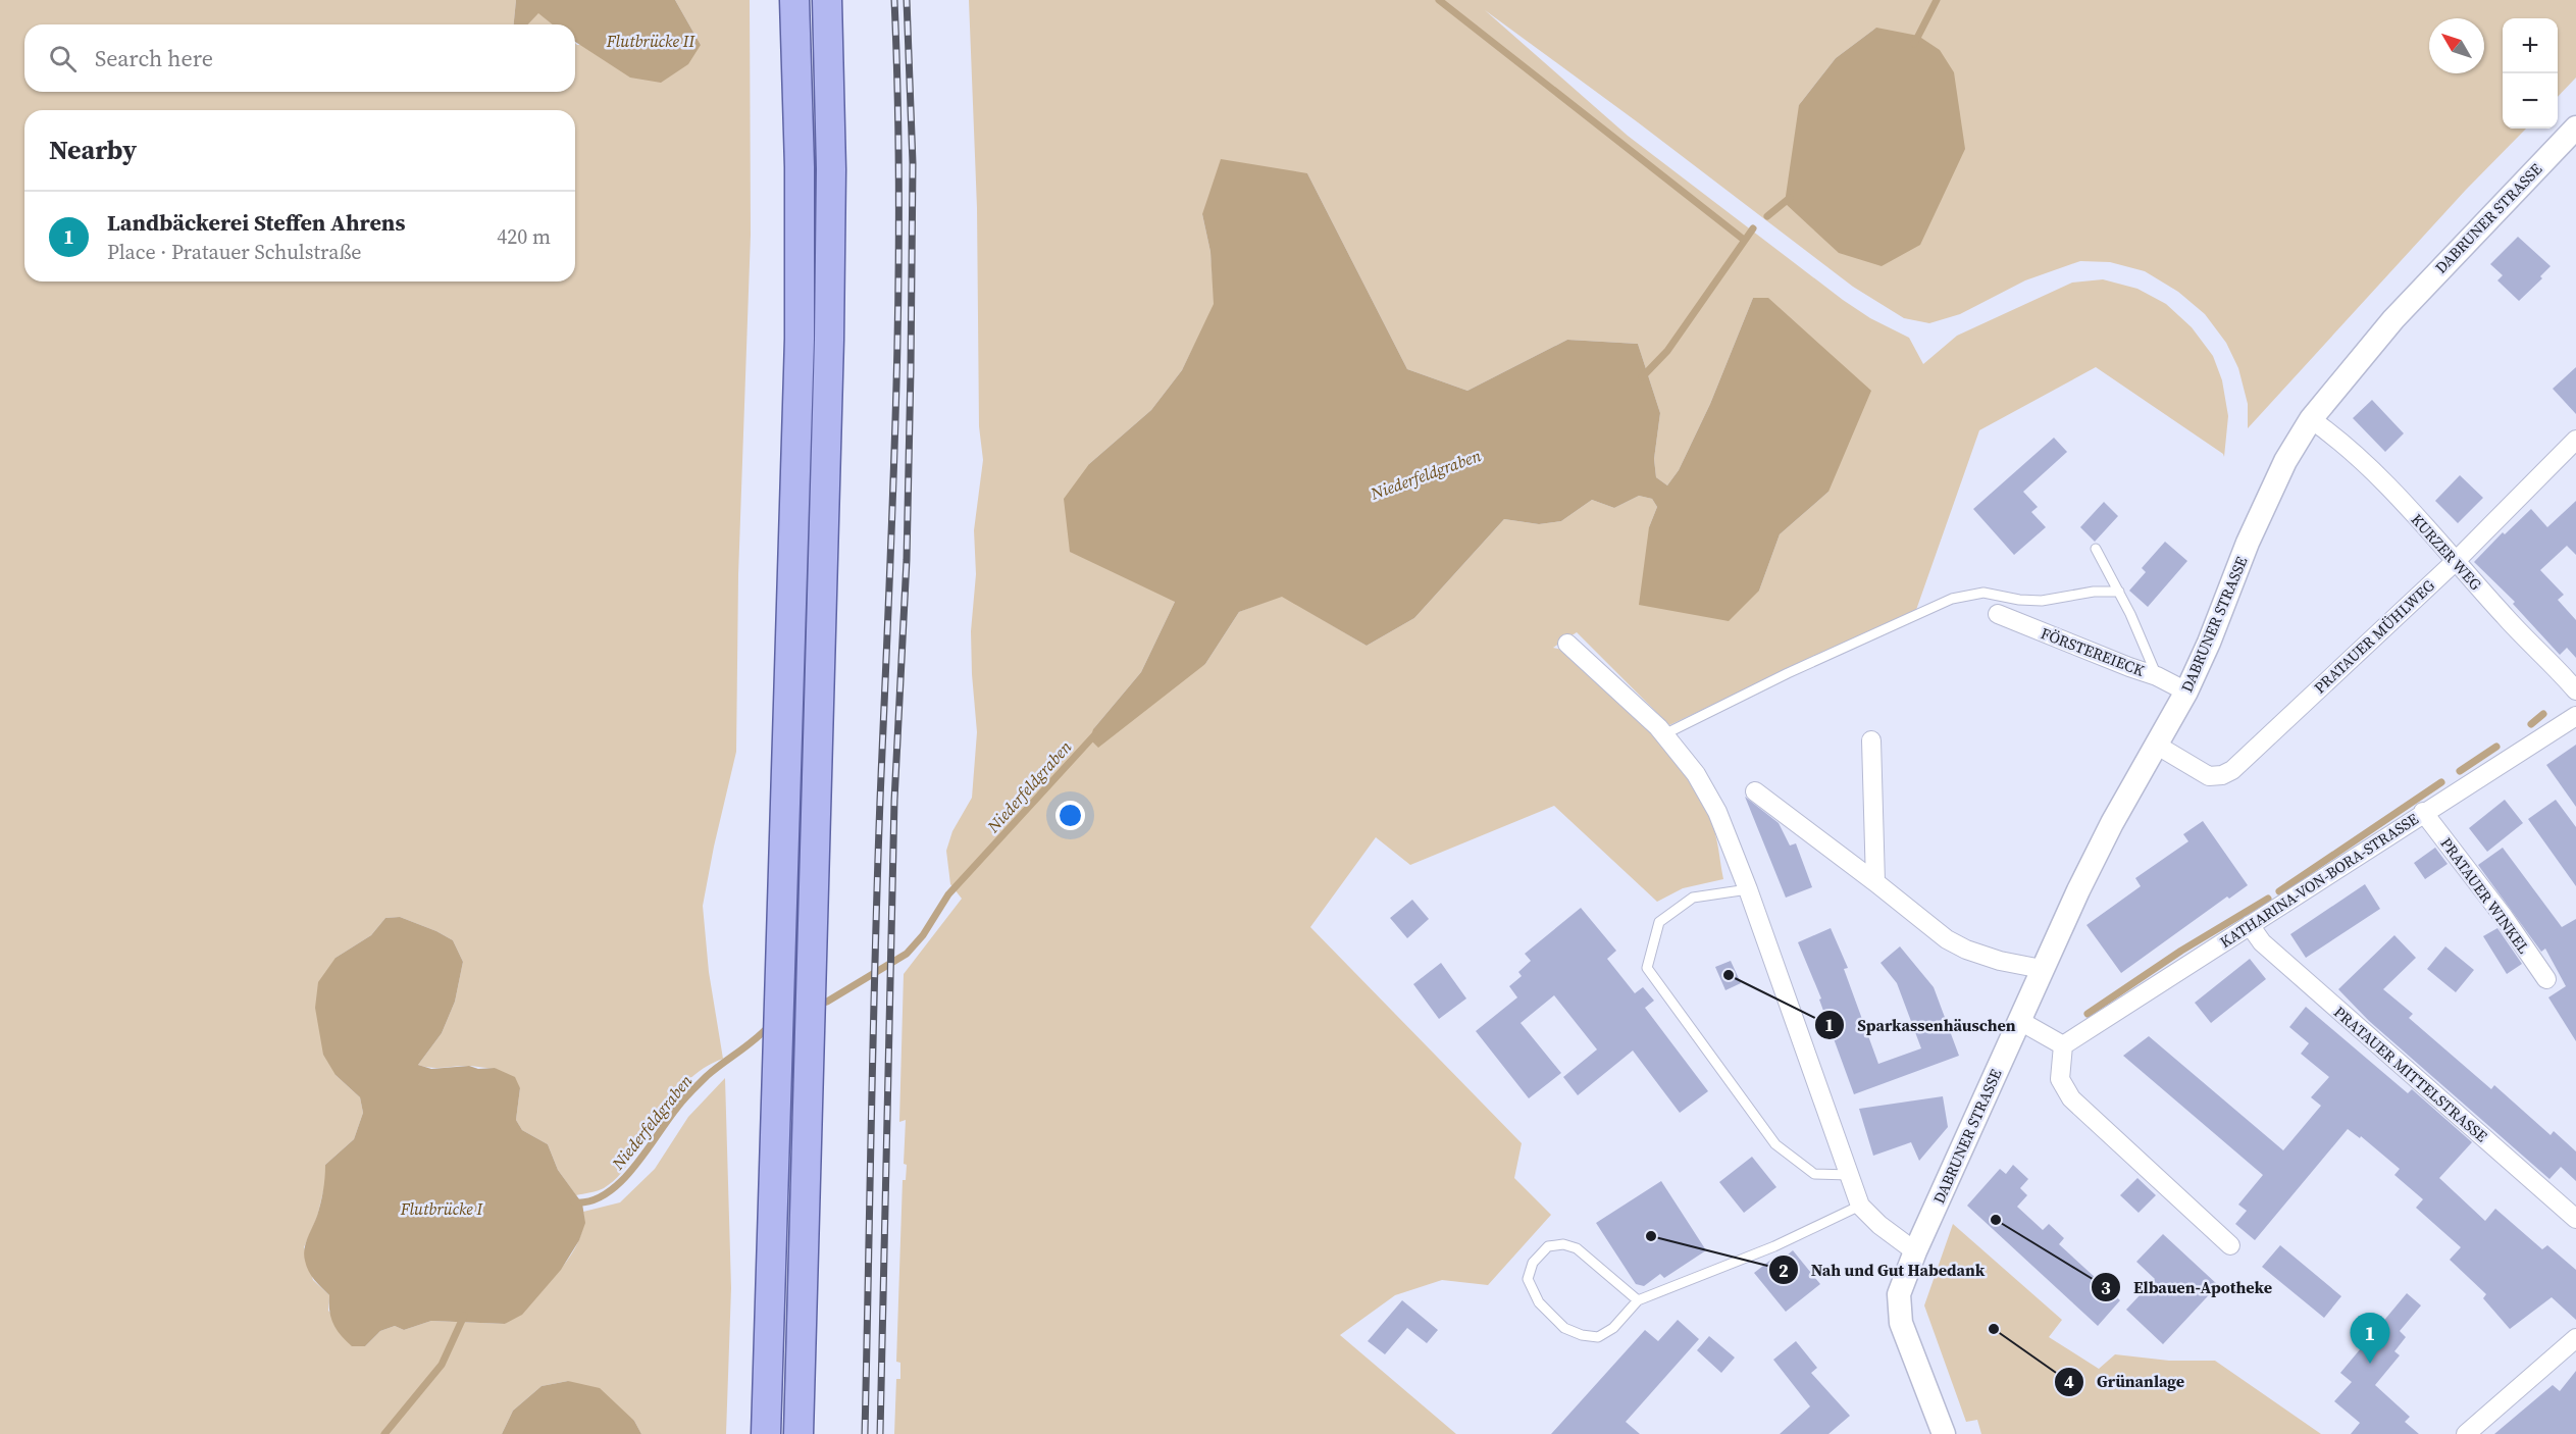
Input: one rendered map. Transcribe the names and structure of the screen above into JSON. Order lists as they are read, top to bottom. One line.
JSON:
{"streets":{"street":["DABRUNER STRASSE","KURZER WEG","PRATAUER MÜHLWEG","FÖRSTEREIECK","KATHARINA-VON-BORA-STRASSE","PRATAUER WINKEL","PRATAUER MITTELSTRASSE"]},"crossings":[["DABRUNER STRASSE","KURZER WEG"],["DABRUNER STRASSE","PRATAUER MÜHLWEG"],["DABRUNER STRASSE","FÖRSTEREIECK"],["KURZER WEG","PRATAUER MÜHLWEG"],["KATHARINA-VON-BORA-STRASSE","PRATAUER WINKEL"],["KATHARINA-VON-BORA-STRASSE","PRATAUER MITTELSTRASSE"]],"water":["Flutbrücke II","Niederfeldgraben","Flutbrücke I"],"places":["Sparkassenhäuschen","Elbauen-Apotheke","Nah und Gut Habedank","Grünanlage"],"north":"top left","page":{"map_buttons":["+","−"],"search":"Search here","heading":"Nearby","list":[{"mark":"1","name":"Landbäckerei Steffen Ahrens","note":"Place · Pratauer Schulstraße","value":"420 m"}],"pins":"1"}}
